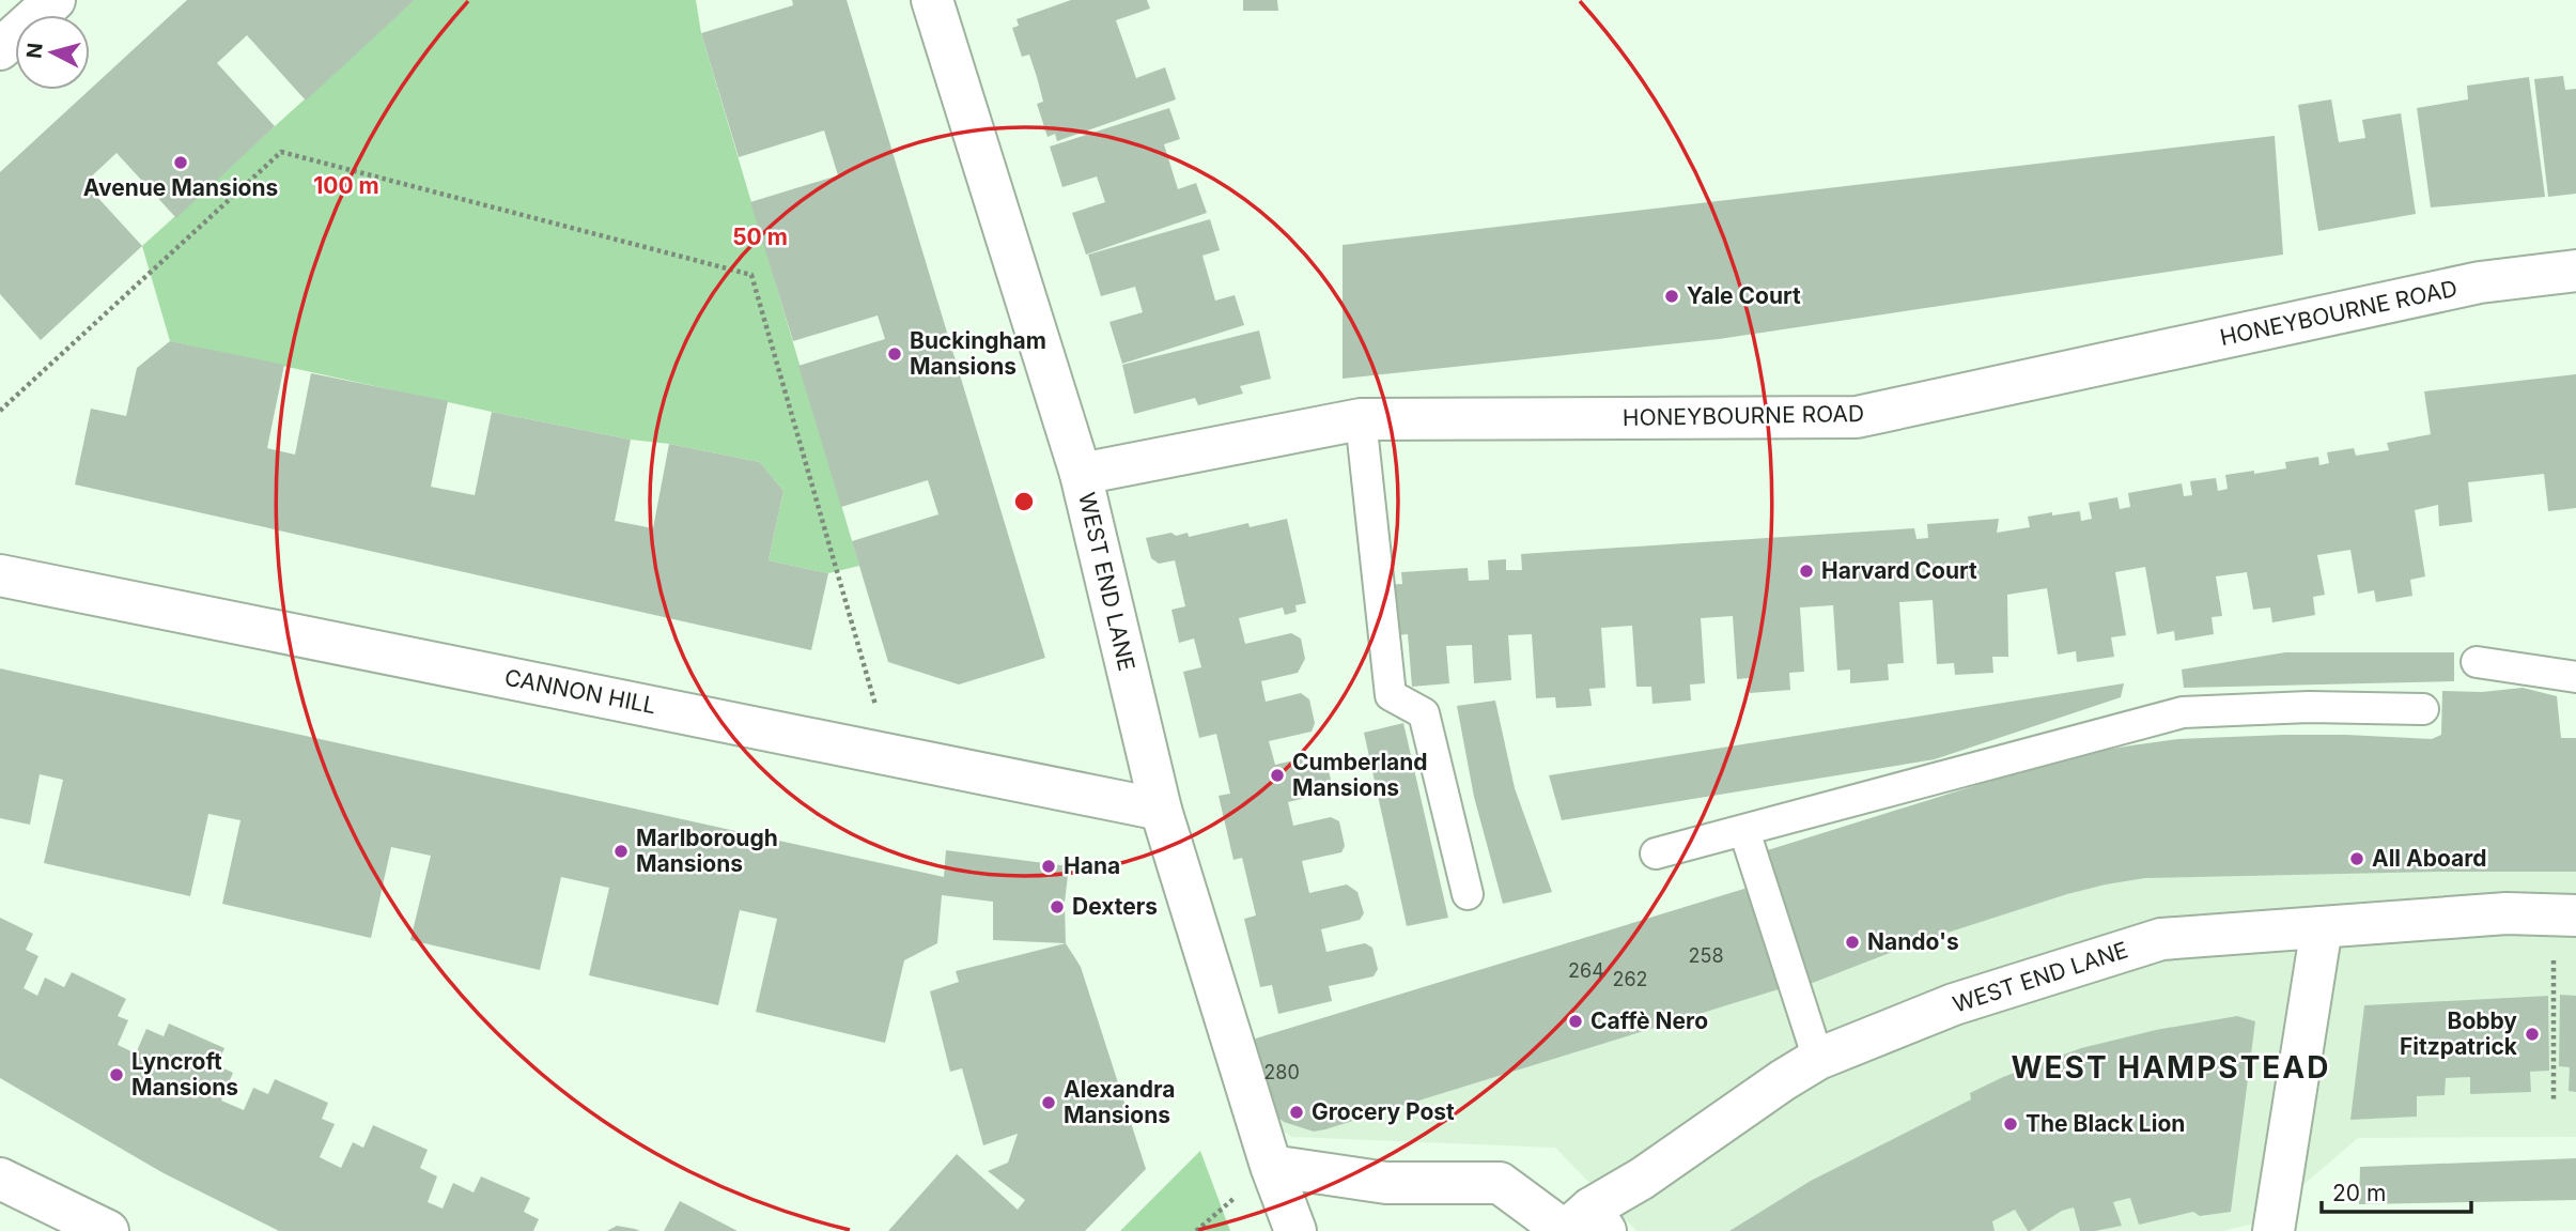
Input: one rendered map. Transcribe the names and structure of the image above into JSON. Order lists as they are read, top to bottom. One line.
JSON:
{"streets":{"main road":["HONEYBOURNE ROAD","WEST END LANE","CANNON HILL"]},"crossings":[["HONEYBOURNE ROAD","WEST END LANE"],["WEST END LANE","CANNON HILL"]],"districts":["WEST HAMPSTEAD"],"places":["Avenue Mansions","Yale Court","Buckingham Mansions","Harvard Court","Cumberland Mansions","Marlborough Mansions","All Aboard","Hana","Dexters","Nando's","Caffè Nero","Bobby Fitzpatrick","Lyncroft Mansions","Alexandra Mansions","Grocery Post","The Black Lion"],"house_numbers":["258","264","262","280"],"scale_bar":"20 m","north":"left","rings":["100 m","50 m"]}
